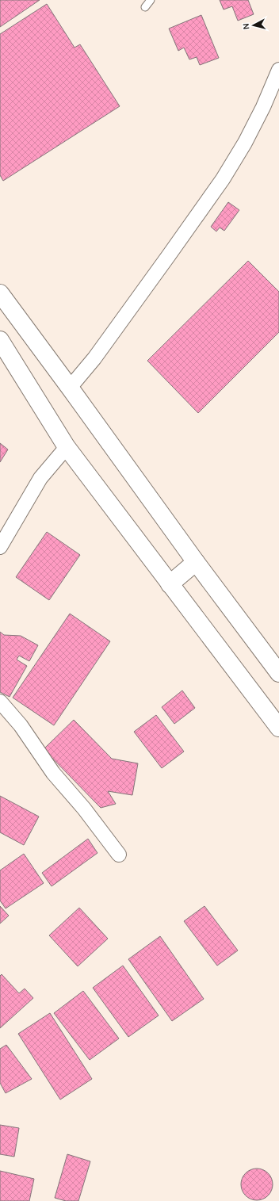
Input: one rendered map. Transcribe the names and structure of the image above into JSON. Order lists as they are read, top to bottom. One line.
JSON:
{"north":"left"}
